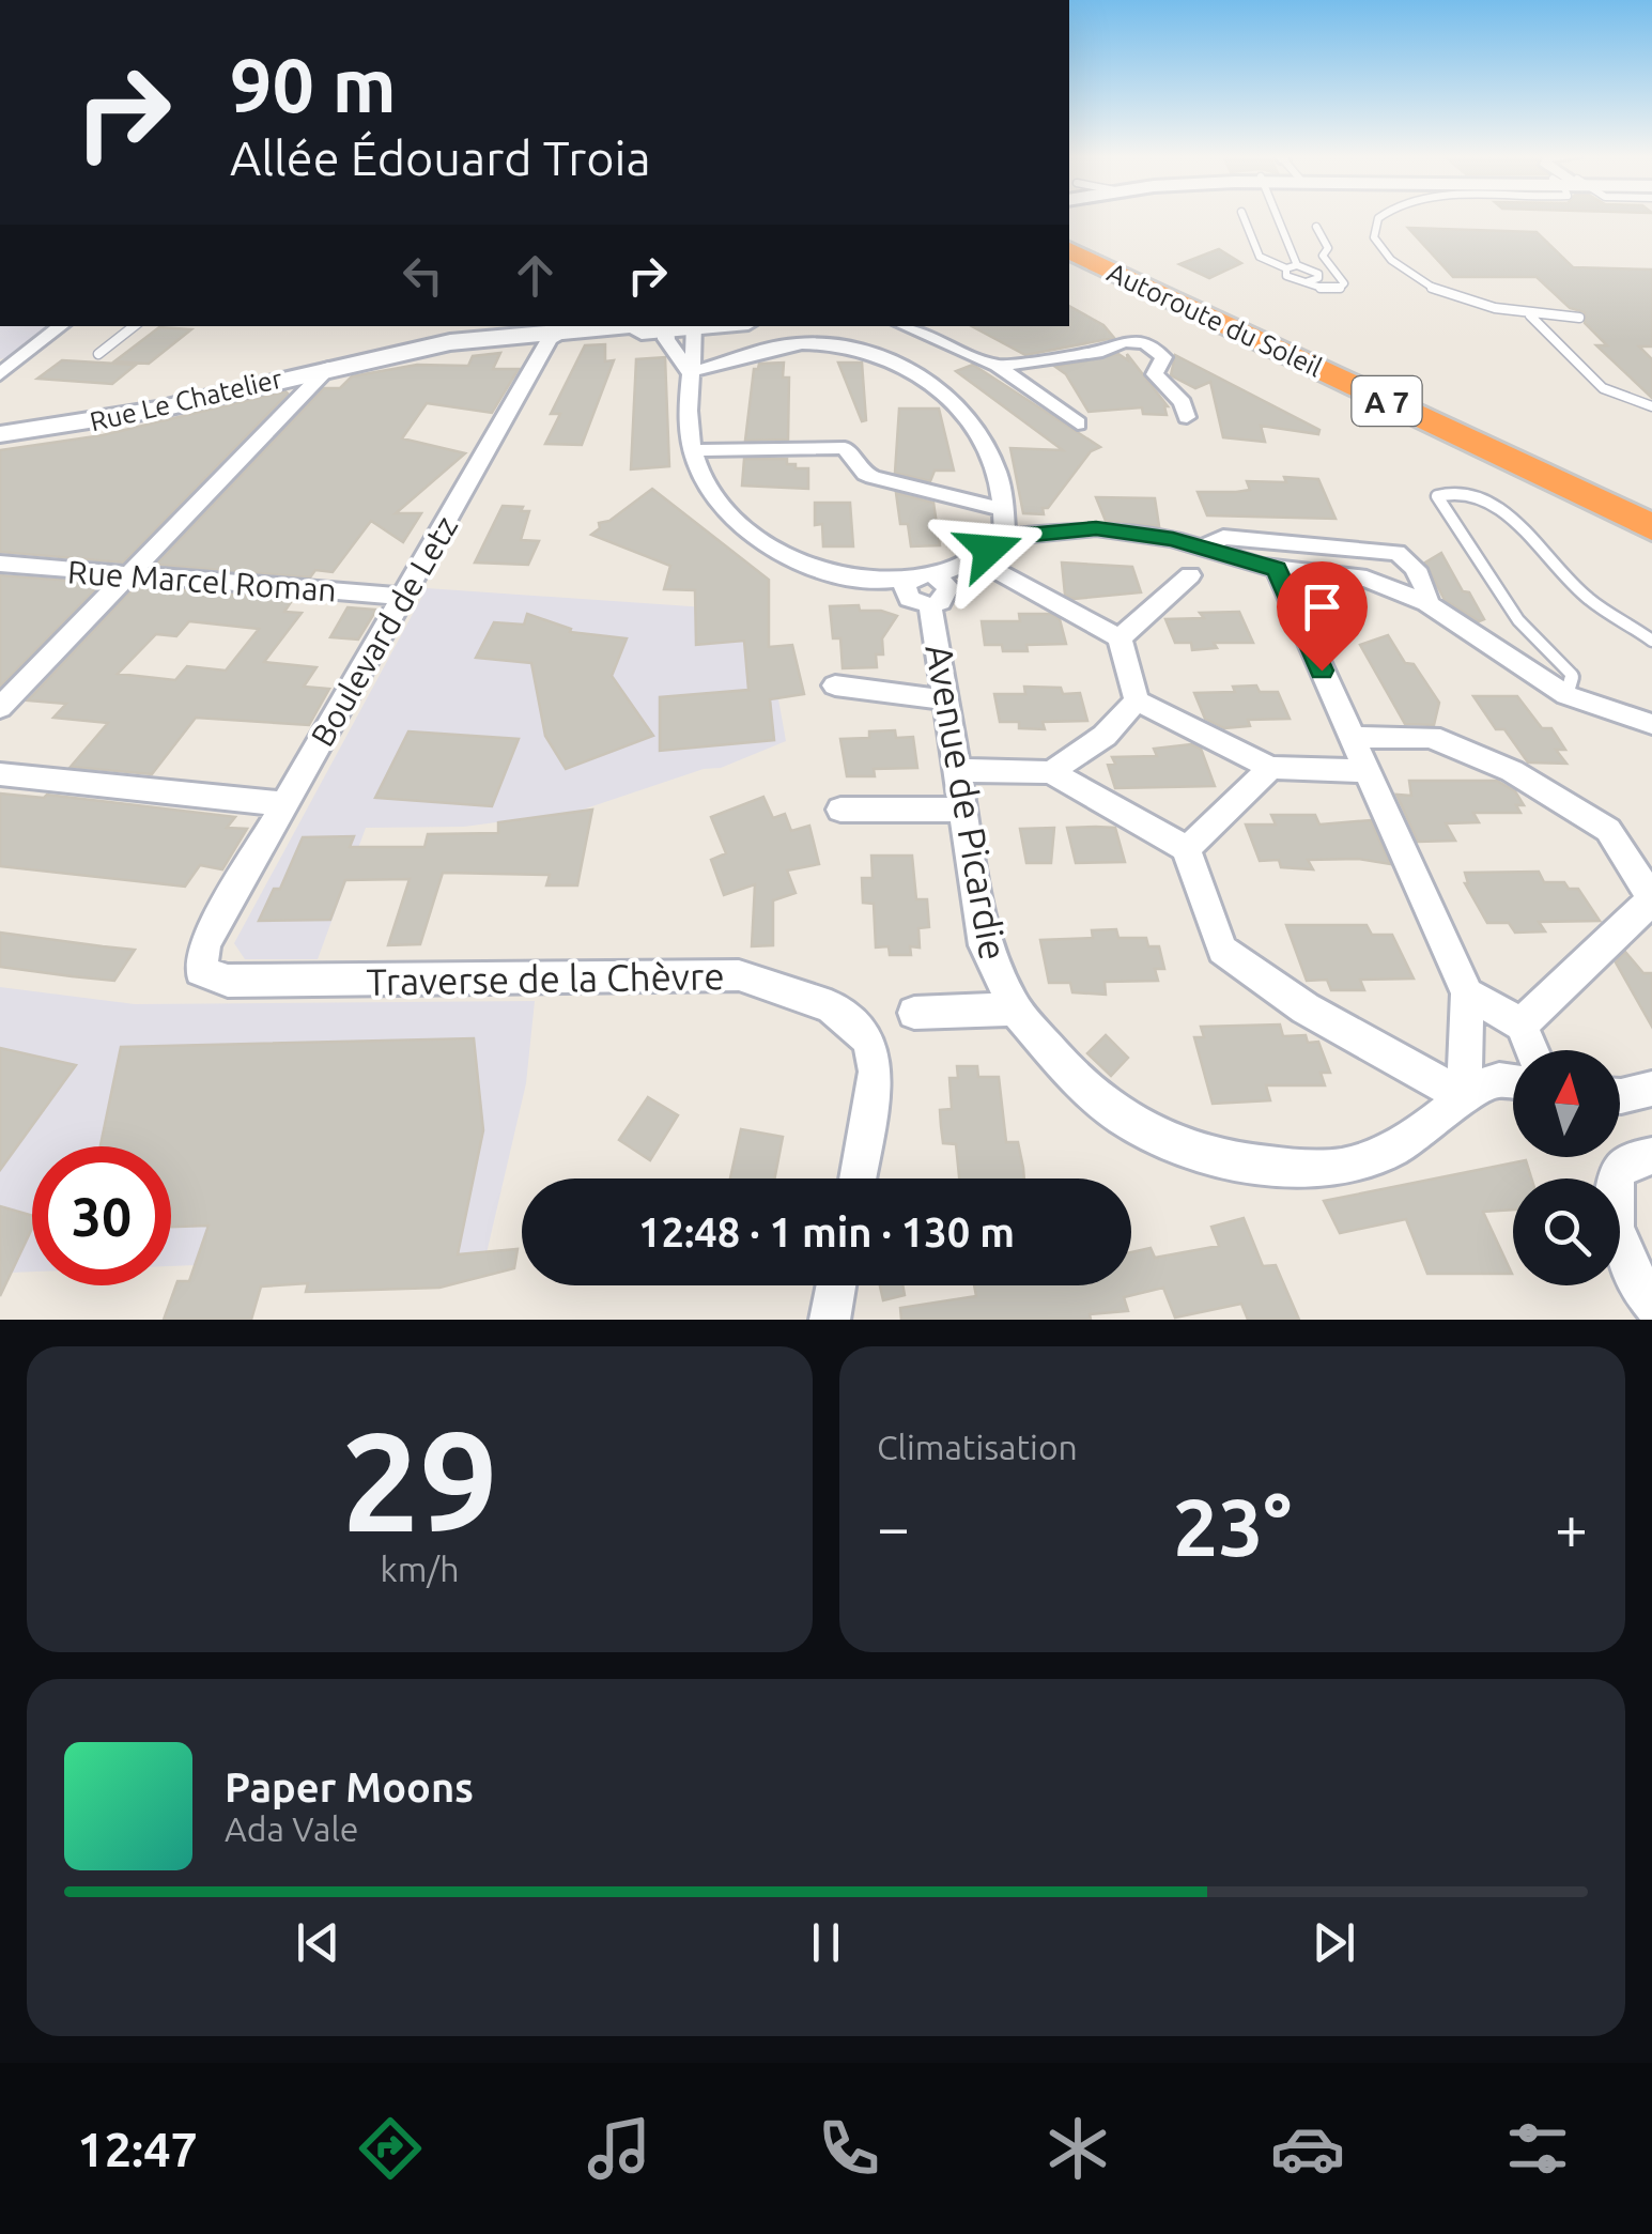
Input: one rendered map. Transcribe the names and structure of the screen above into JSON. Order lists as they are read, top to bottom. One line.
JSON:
{"streets":{"highway":["Autoroute du Soleil","A 7"],"main road":["Rue Le Chatelier"],"street":["Rue Marcel Roman","Boulevard de Letz","Avenue de Picardie","Traverse de la Chèvre"]},"crossings":[["Rue Le Chatelier","Boulevard de Letz"],["Rue Marcel Roman","Boulevard de Letz"],["Boulevard de Letz","Traverse de la Chèvre"]],"north":"top","page":{"turn":["90 m","Allée Édouard Troia"],"limit":"30","trip":"12:48 · 1 min · 130 m","tile":[["29","km/h"],"Climatisation"],"heat":["−","23°","+"],"song":["Paper Moons","Ada Vale"],"tabs":"12:47"}}
